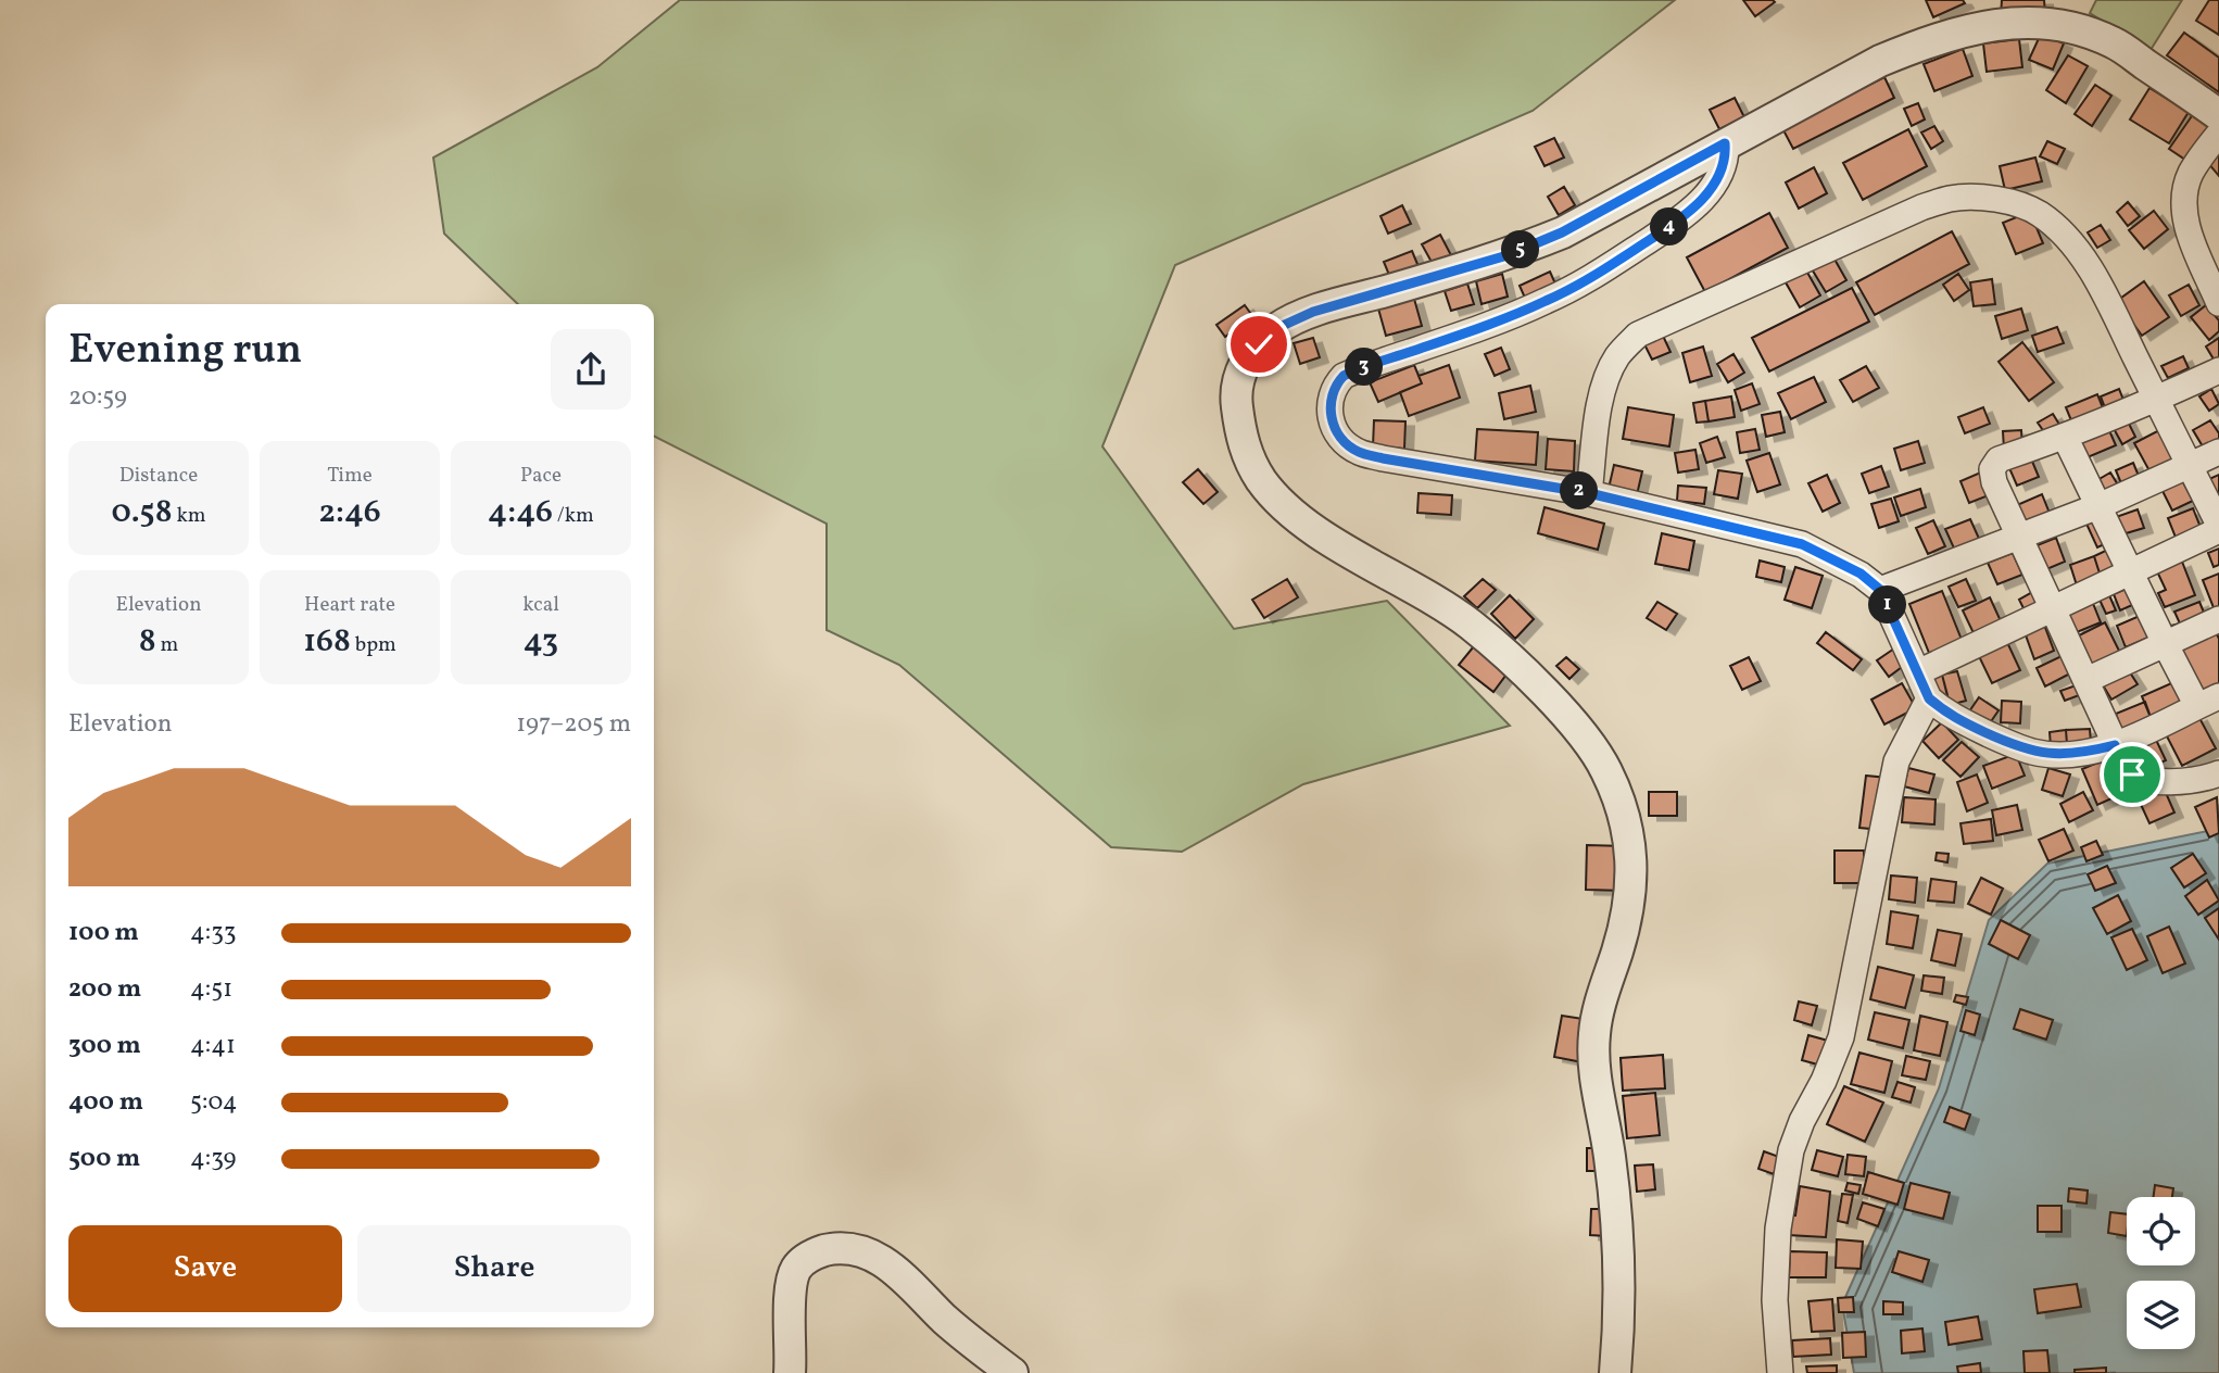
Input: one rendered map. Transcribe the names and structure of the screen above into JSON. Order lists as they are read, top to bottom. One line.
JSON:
{"page":{"pins":["4","5","3","2","1"],"heading":["Evening run","20:59"],"stats":[["Distance","0.58 km"],["Time","2:46"],["Pace","4:46 /km"],["Elevation","8 m"],["Heart rate","168 bpm"],["kcal","43"]],"chart":["Elevation","197–205 m"],"list":[{"name":"100 m","note":"4:33"},{"name":"200 m","note":"4:51"},{"name":"300 m","note":"4:41"},{"name":"400 m","note":"5:04"},{"name":"500 m","note":"4:39"}],"buttons":["Save","Share"]}}
